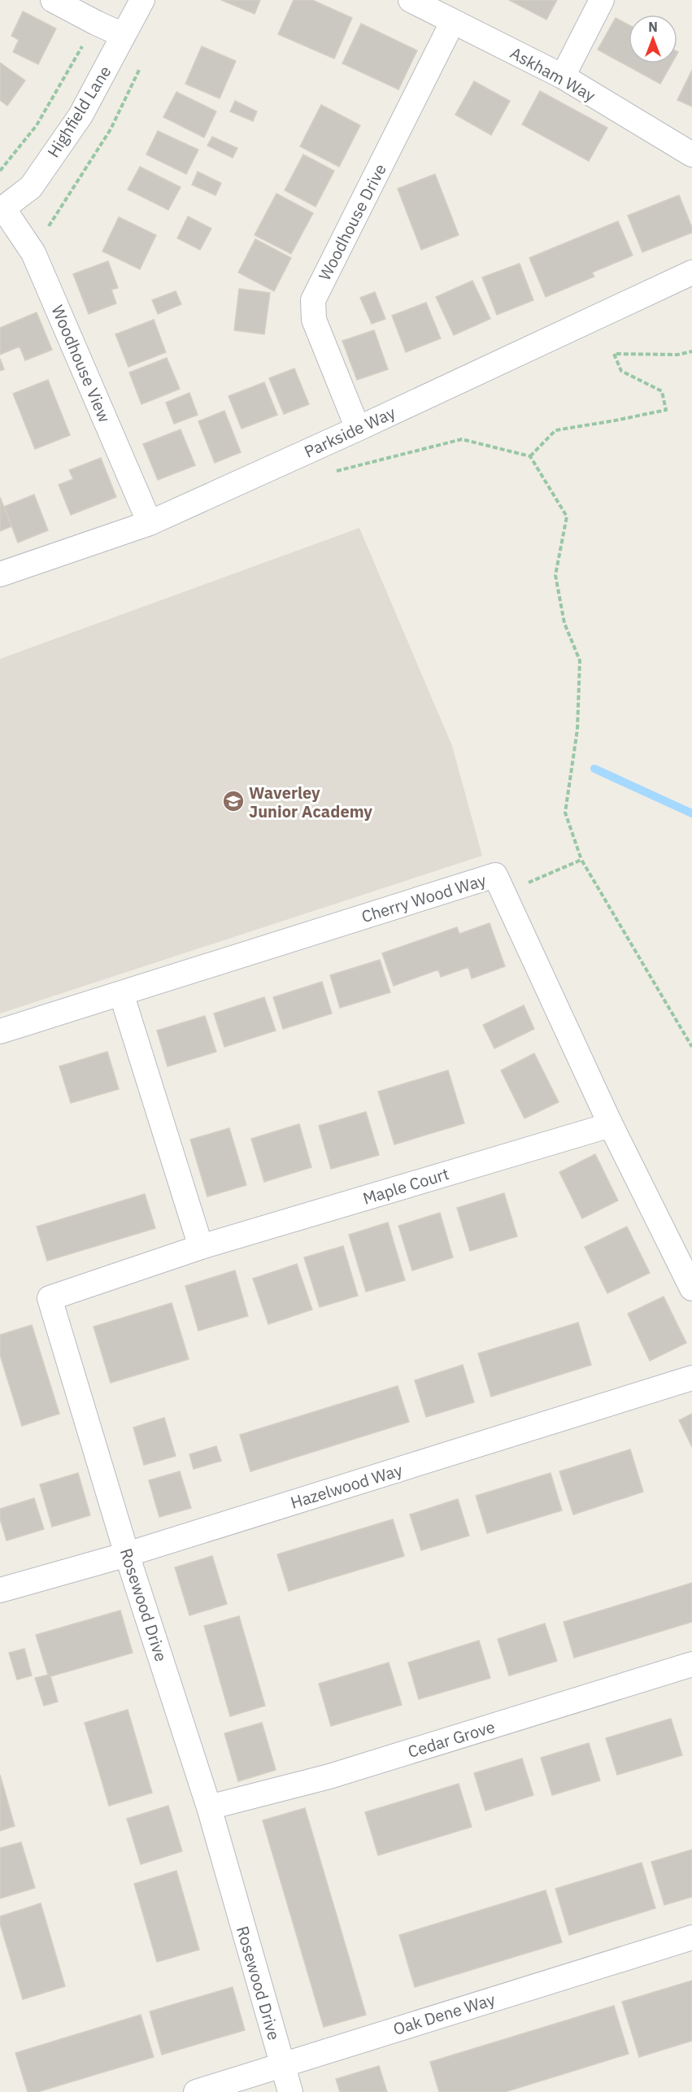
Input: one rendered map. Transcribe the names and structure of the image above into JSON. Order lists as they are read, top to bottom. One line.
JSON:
{"streets":{"street":["Askham Way","Highfield Lane","Woodhouse Drive","Woodhouse View","Parkside Way","Cherry Wood Way","Maple Court","Hazelwood Way","Rosewood Drive","Cedar Grove","Oak Dene Way"]},"crossings":[["Askham Way","Woodhouse Drive"],["Highfield Lane","Woodhouse View"],["Woodhouse Drive","Parkside Way"],["Woodhouse View","Parkside Way"],["Cherry Wood Way","Maple Court"],["Maple Court","Rosewood Drive"],["Hazelwood Way","Rosewood Drive"],["Rosewood Drive","Cedar Grove"],["Rosewood Drive","Oak Dene Way"]],"places":{"school or university":["Waverley Junior Academy"]},"north":"top"}
